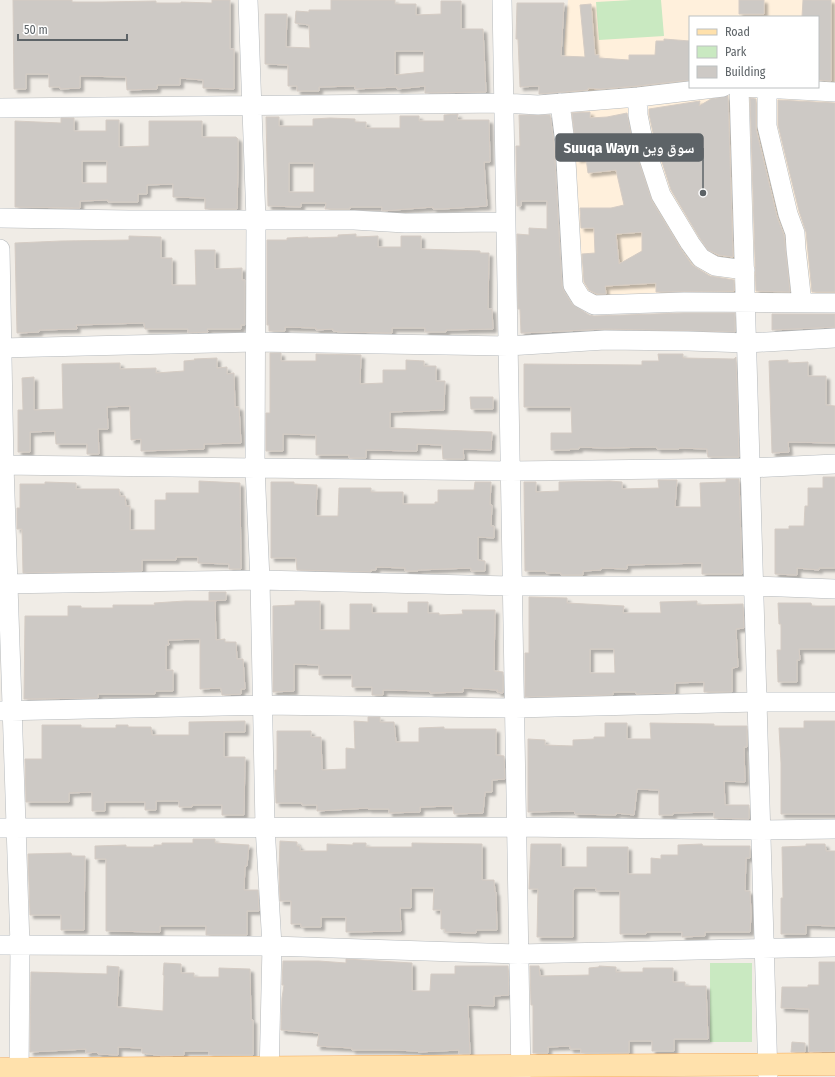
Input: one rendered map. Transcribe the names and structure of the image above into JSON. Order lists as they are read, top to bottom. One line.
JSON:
{"places":["Suuqa Wayn سوق وين"],"legend":["Road","Park","Building"],"scale_bar":"50 m"}
